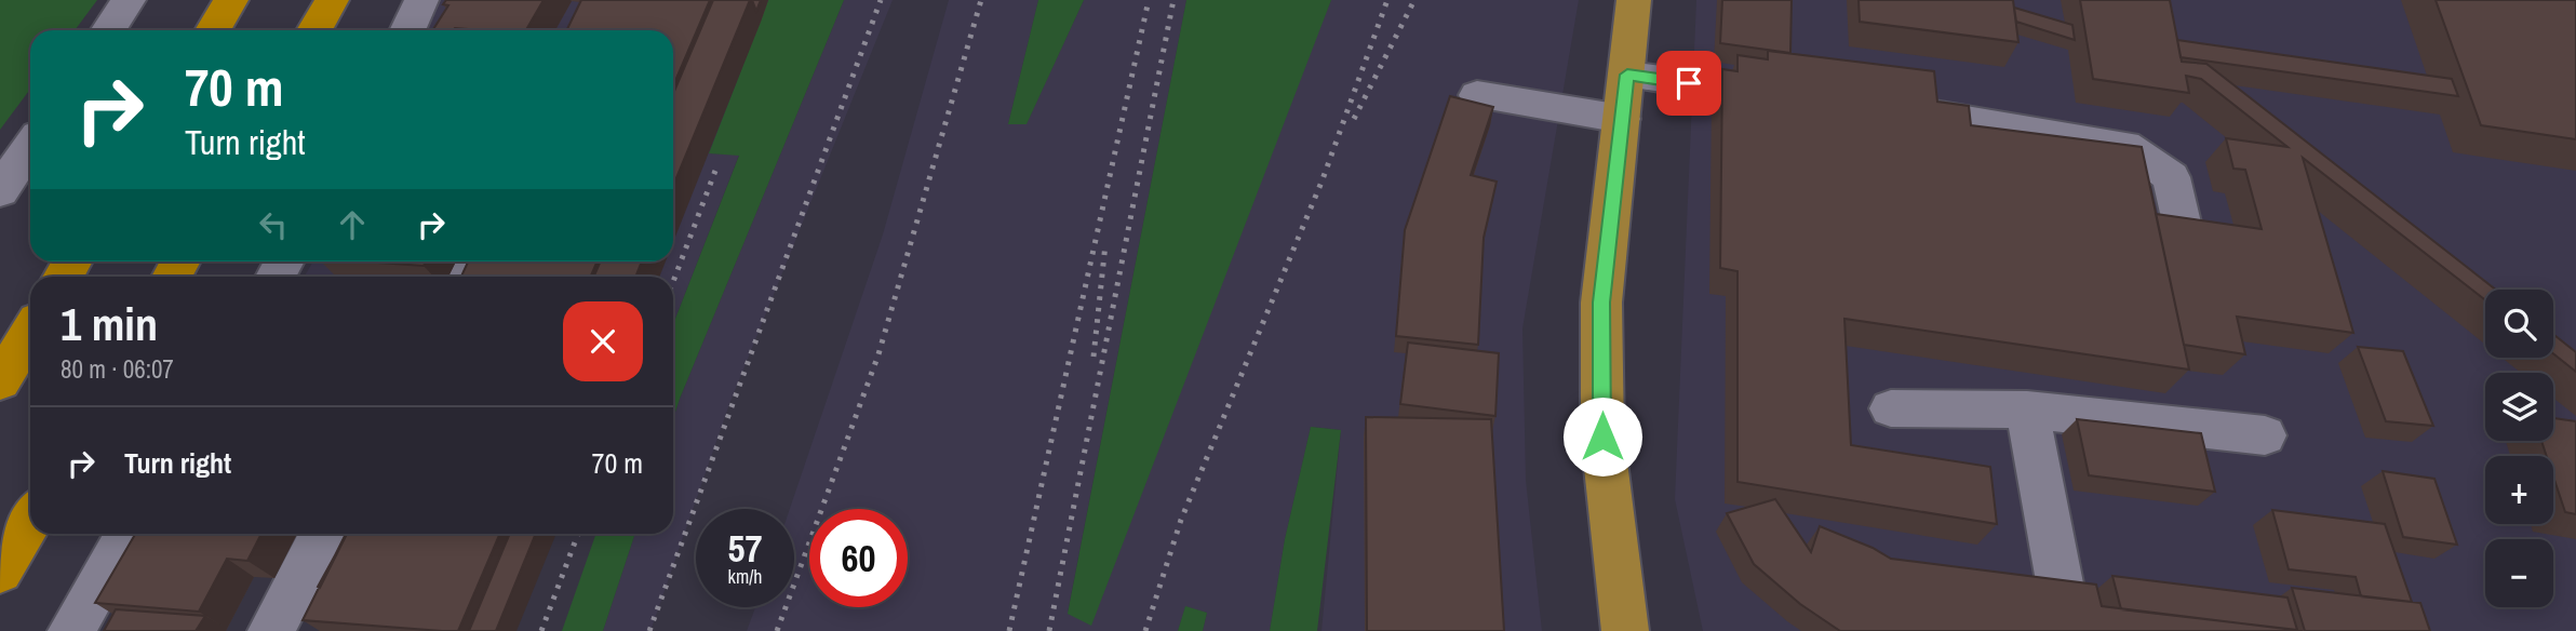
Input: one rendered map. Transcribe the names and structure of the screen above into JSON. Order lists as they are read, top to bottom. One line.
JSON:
{"page":{"turn":["70 m","Turn right"],"heading":["1 min","80 m · 06:07"],"map_buttons":["+","−"],"list":[{"name":"Turn right","value":"70 m"}],"speed":"57 km/h","limit":"60"}}
